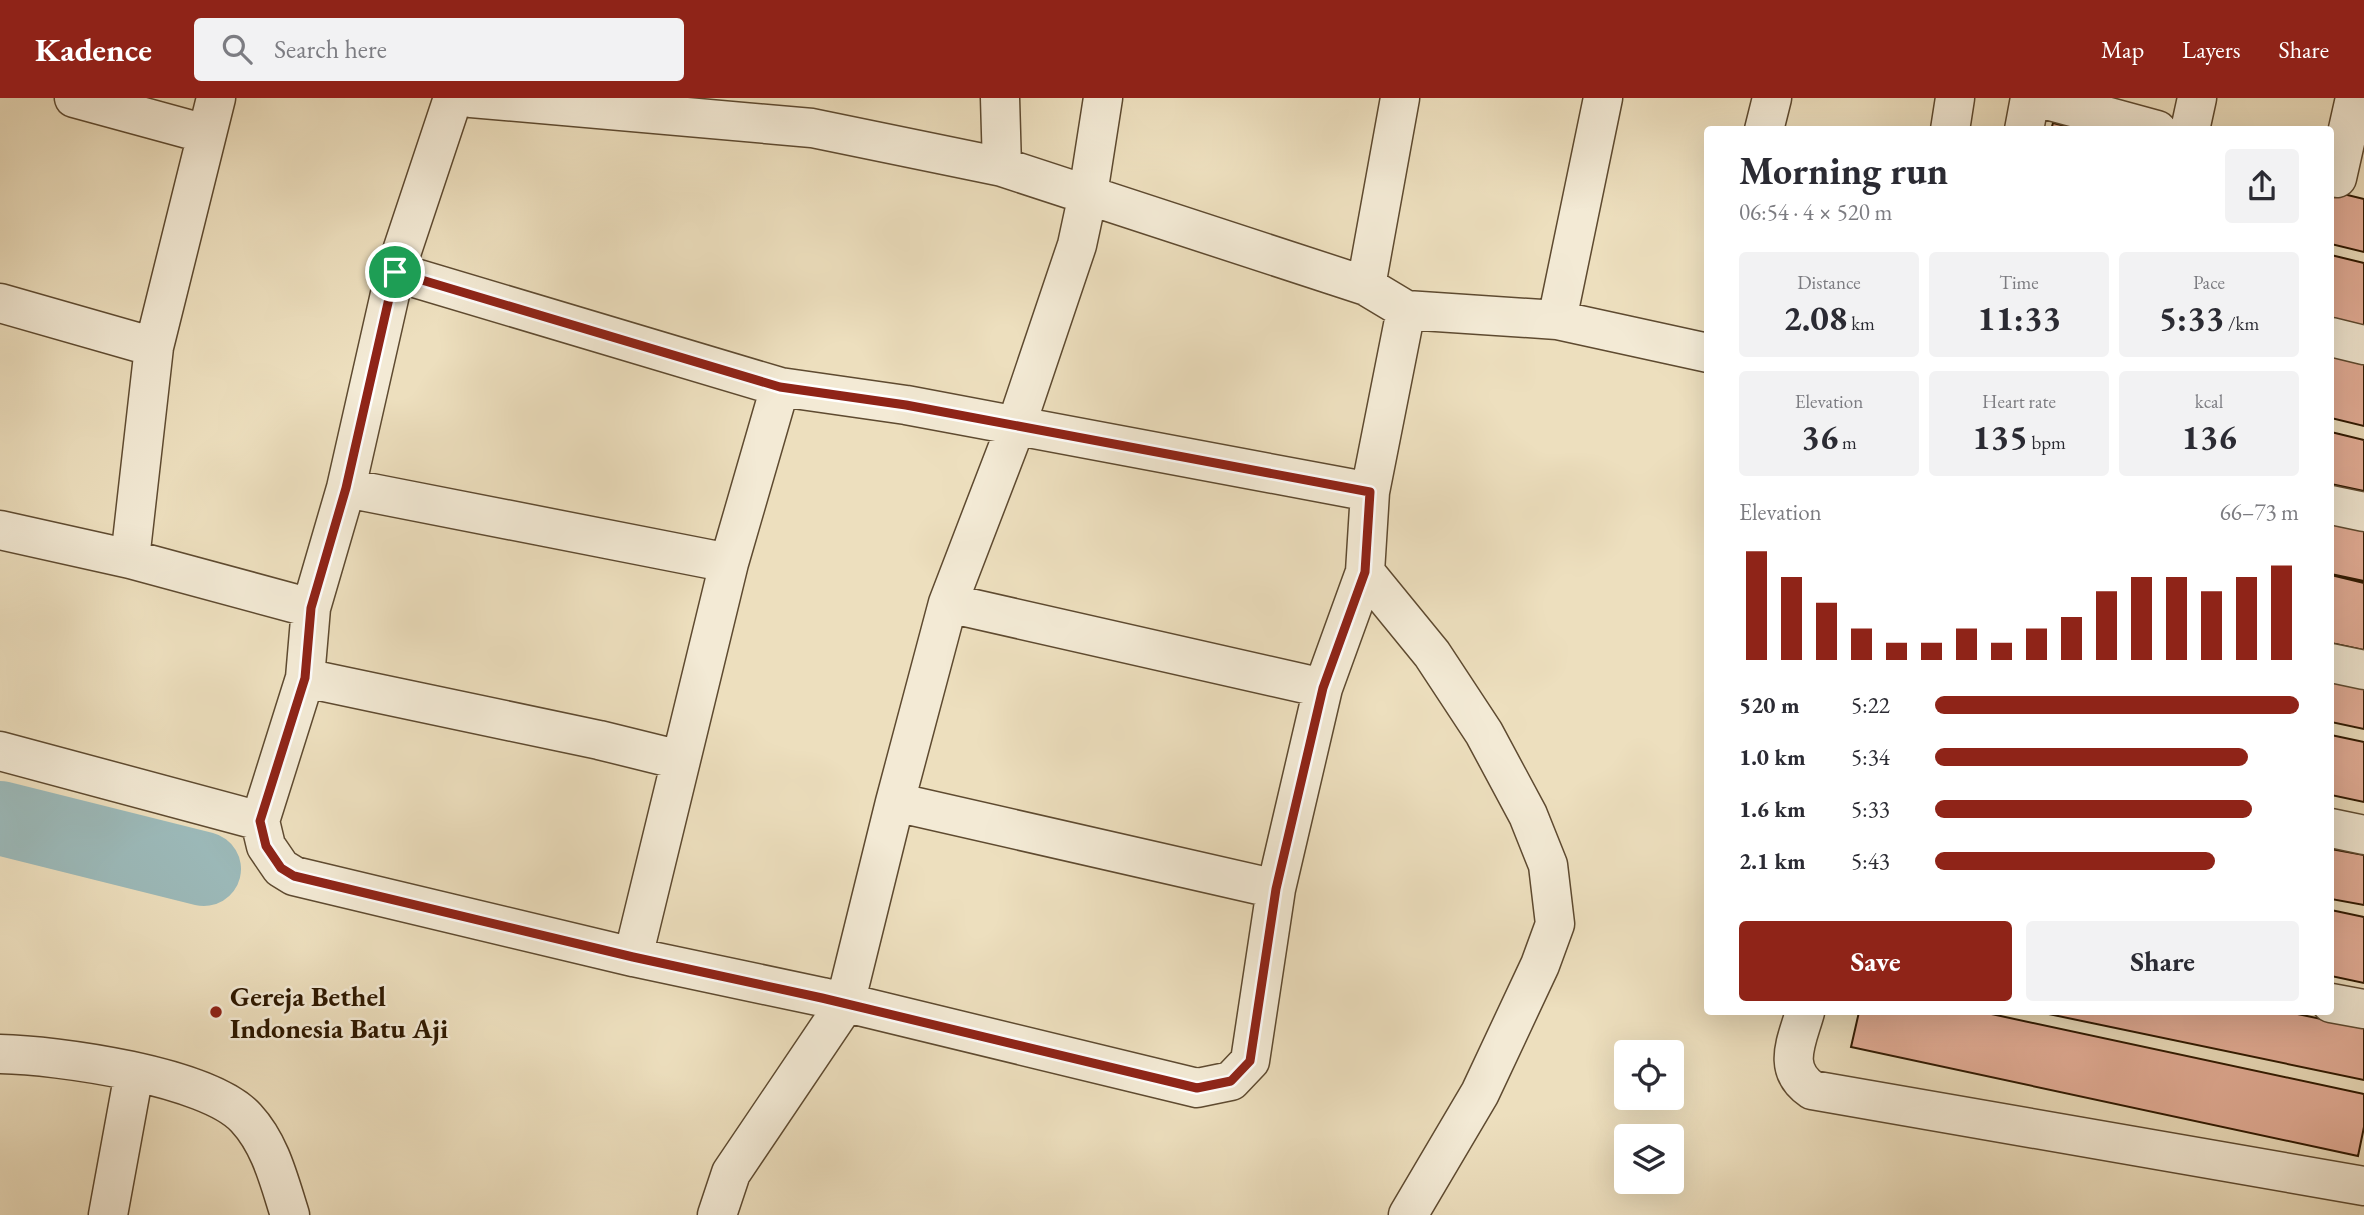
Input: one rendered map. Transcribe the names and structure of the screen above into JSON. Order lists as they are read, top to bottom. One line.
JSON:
{"places":["Gereja Bethel Indonesia Batu Aji"],"page":{"header":"Kadence","search":"Search here","nav":["Map","Layers","Share"],"heading":["Morning run","06:54 · 4 × 520 m"],"stats":[["Distance","2.08 km"],["Time","11:33"],["Pace","5:33 /km"],["Elevation","36 m"],["Heart rate","135 bpm"],["kcal","136"]],"chart":["Elevation","66–73 m"],"list":[{"name":"520 m","note":"5:22"},{"name":"1.0 km","note":"5:34"},{"name":"1.6 km","note":"5:33"},{"name":"2.1 km","note":"5:43"}],"buttons":["Save","Share"]}}
